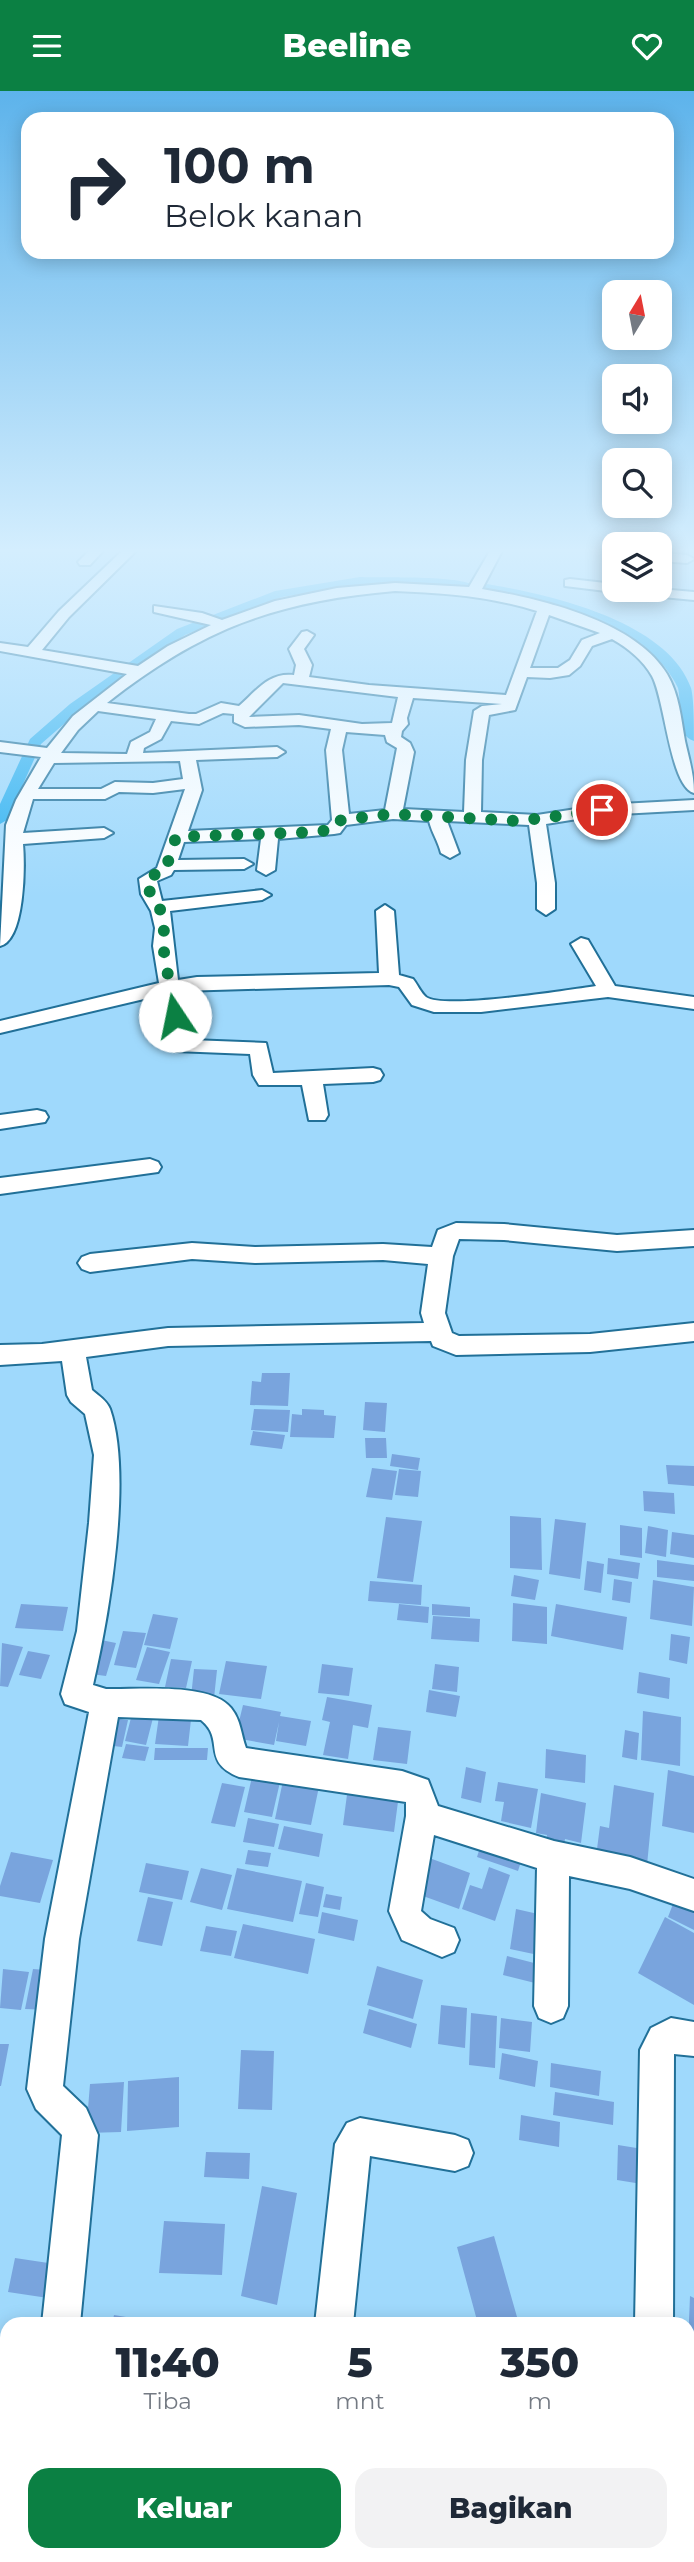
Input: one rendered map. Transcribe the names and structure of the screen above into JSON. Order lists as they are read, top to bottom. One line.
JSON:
{"north":"top","page":{"header":"Beeline","turn":["100 m","Belok kanan"],"eta":["11:40","Tiba","5","mnt","350","m"],"buttons":["Keluar","Bagikan"]}}
